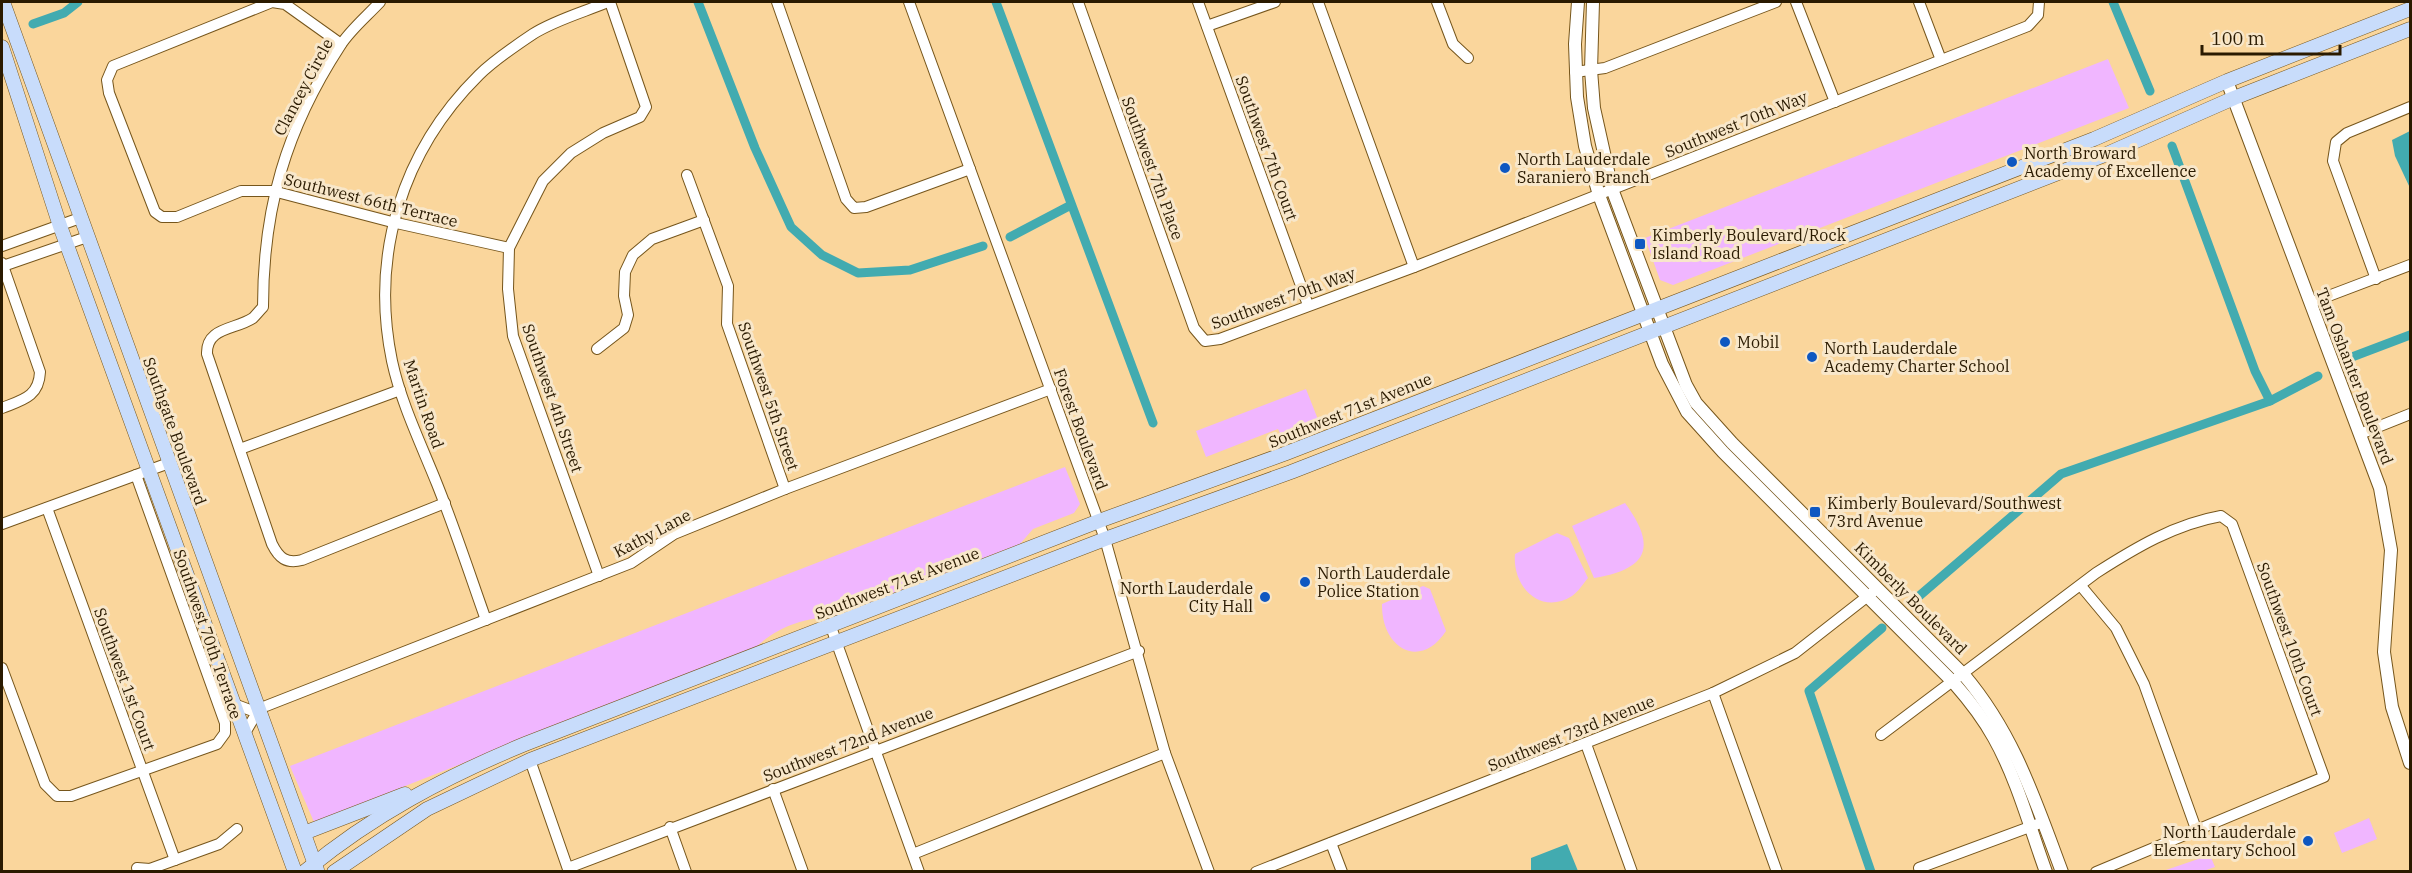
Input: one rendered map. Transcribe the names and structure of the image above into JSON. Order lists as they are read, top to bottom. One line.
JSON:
{"streets":{"main road":["Southwest 71st Avenue","Southgate Boulevard"],"street":["Clancey Circle","Southwest 70th Way","Southwest 7th Court","Southwest 7th Place","Southwest 66th Terrace","Tam Oshanter Boulevard","Southwest 5th Street","Southwest 4th Street","Martin Road","Forest Boulevard","Kathy Lane","Kimberly Boulevard","Southwest 70th Terrace","Southwest 10th Court","Southwest 1st Court","Southwest 73rd Avenue","Southwest 72nd Avenue"]},"crossings":[["Clancey Circle","Southwest 66th Terrace"],["Southwest 70th Way","Southwest 7th Court"],["Southwest 70th Way","Southwest 7th Place"],["Southwest 70th Way","Kimberly Boulevard"],["Southwest 66th Terrace","Southwest 4th Street"],["Southwest 66th Terrace","Martin Road"],["Tam Oshanter Boulevard","Southwest 71st Avenue"],["Southwest 5th Street","Kathy Lane"],["Southwest 4th Street","Martin Road"],["Southwest 4th Street","Kathy Lane"],["Martin Road","Kathy Lane"],["Southwest 71st Avenue","Forest Boulevard"],["Southwest 71st Avenue","Southgate Boulevard"],["Southwest 71st Avenue","Kimberly Boulevard"],["Forest Boulevard","Kathy Lane"],["Forest Boulevard","Southwest 72nd Avenue"],["Southgate Boulevard","Kathy Lane"],["Kimberly Boulevard","Southwest 73rd Avenue"],["Southwest 70th Terrace","Southwest 1st Court"]],"places":{"other":["North Broward Academy of Excellence","North Lauderdale Saraniero Branch","Mobil","North Lauderdale Academy Charter School","North Lauderdale Police Station","North Lauderdale City Hall","North Lauderdale Elementary School"],"transit":["Kimberly Boulevard/Rock Island Road","Kimberly Boulevard/Southwest 73rd Avenue"]},"scale_bar":"100 m"}
